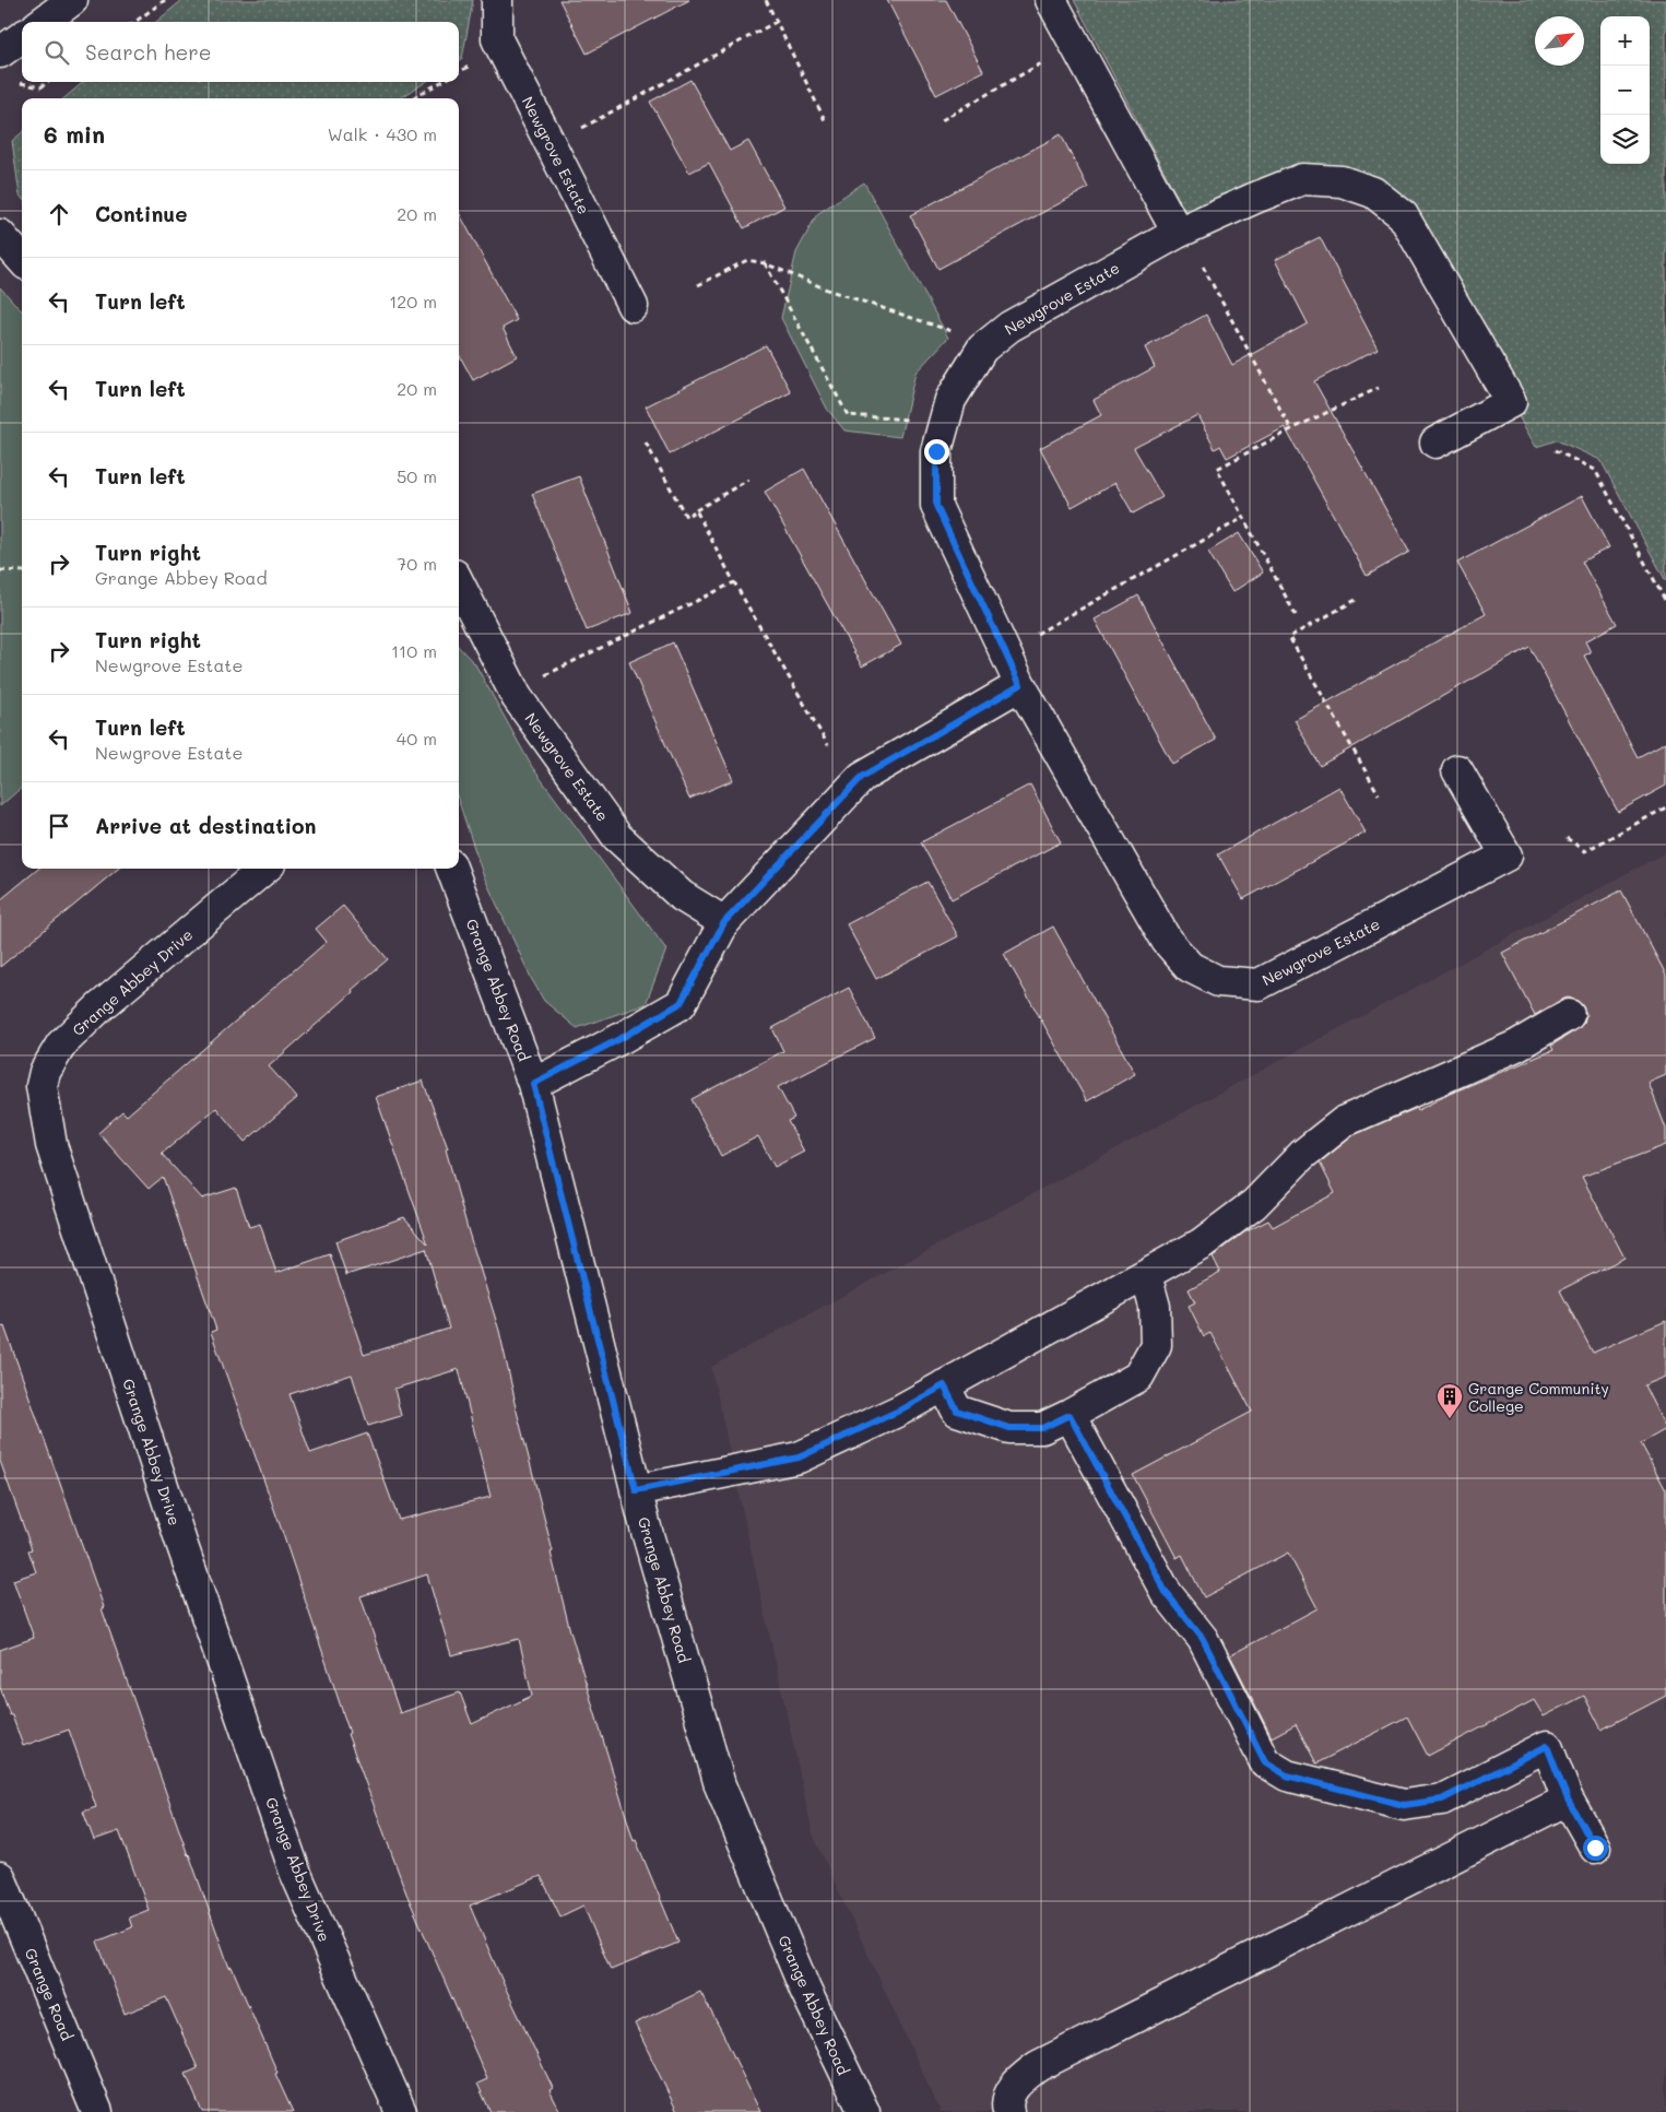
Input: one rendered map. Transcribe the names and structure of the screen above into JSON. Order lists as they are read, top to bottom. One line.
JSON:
{"streets":{"street":["Newgrove Estate","Grange Abbey Drive","Grange Abbey Road","Grange Road"]},"places":{"building":["Grange Community College"]},"north":"top right","page":{"map_buttons":["+","−"],"search":"Search here","heading":["6 min","Walk · 430 m"],"list":[["Continue","20 m"],["Turn left","120 m"],["Turn left","20 m"],["Turn left","50 m"],["Turn right","Grange Abbey Road","70 m"],["Turn right","Newgrove Estate","110 m"],["Turn left","Newgrove Estate","40 m"],"Arrive at destination"]}}
